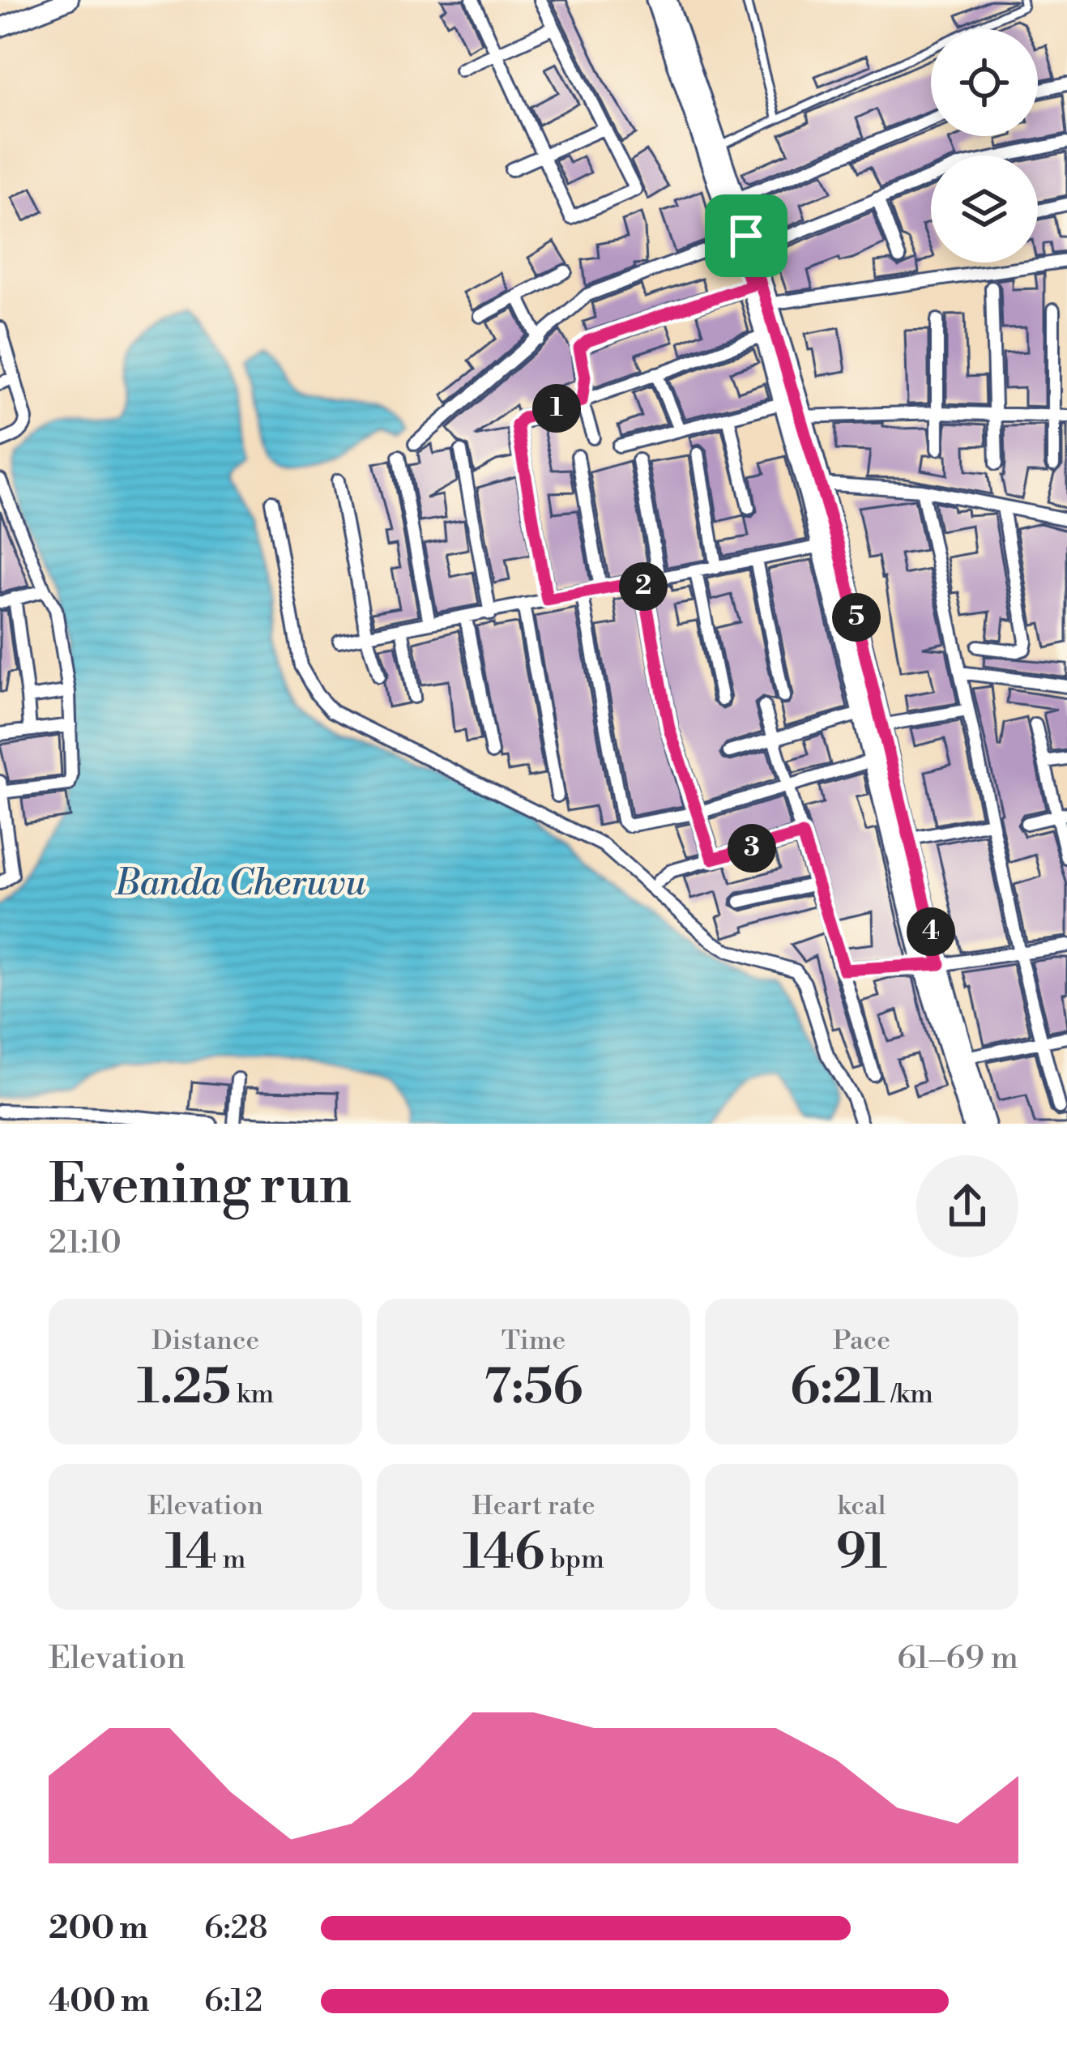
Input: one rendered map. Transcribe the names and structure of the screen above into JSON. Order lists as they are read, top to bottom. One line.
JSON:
{"water":["Banda Cheruvu"],"page":{"pins":["1","2","5","3","4"],"heading":["Evening run","21:10"],"stats":[["Distance","1.25 km"],["Time","7:56"],["Pace","6:21 /km"],["Elevation","14 m"],["Heart rate","146 bpm"],["kcal","91"]],"chart":["Elevation","61–69 m"],"list":[{"name":"200 m","note":"6:28"},{"name":"400 m","note":"6:12"}]}}
